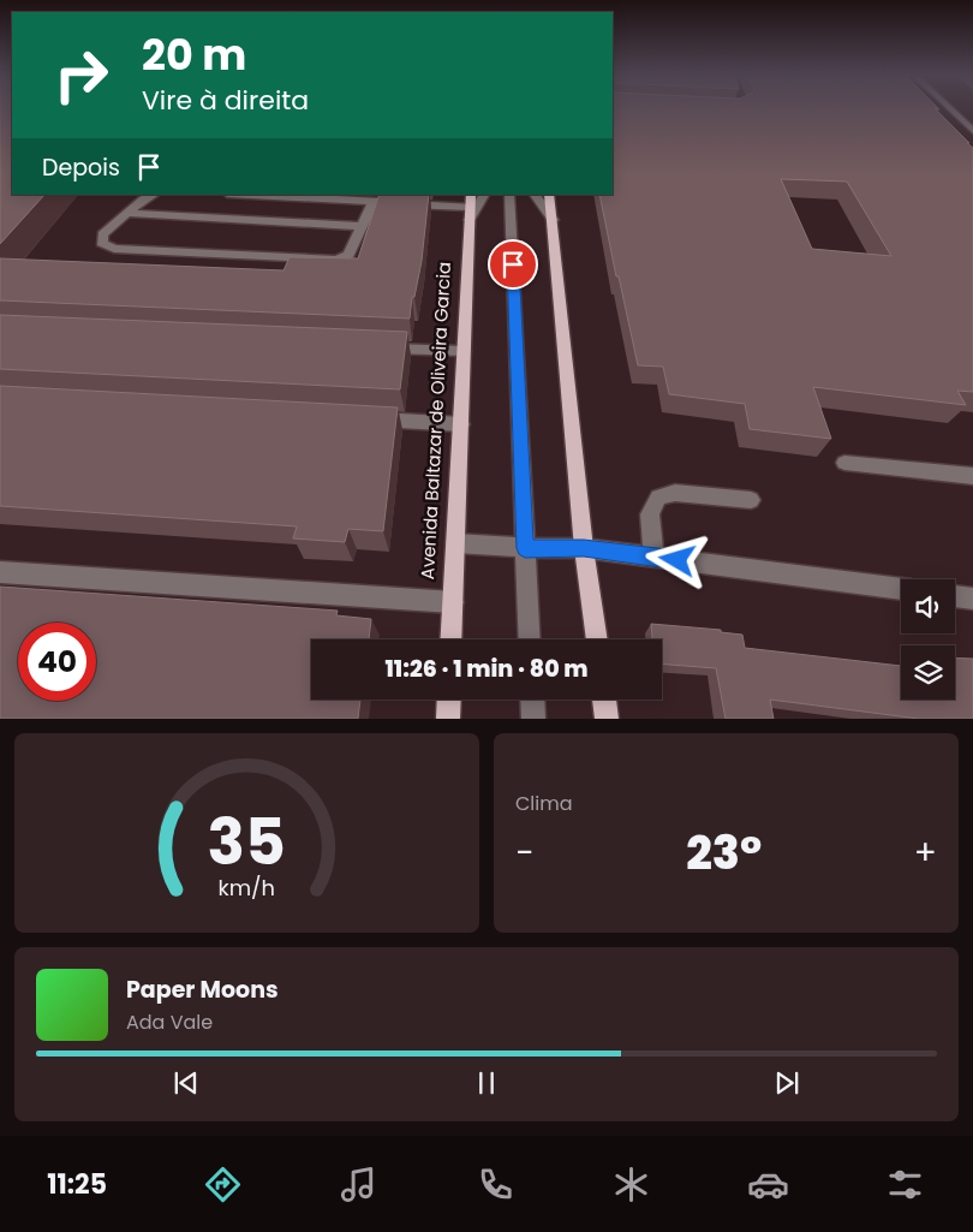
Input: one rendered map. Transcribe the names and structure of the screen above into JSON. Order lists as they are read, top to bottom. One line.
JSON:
{"streets":{"main road":["Avenida Baltazar de Oliveira Garcia"]},"page":{"turn":["20 m","Vire à direita"],"then":"Depois","limit":"40","trip":"11:26 · 1 min · 80 m","tile":"Clima","heat":["−","23°","+"],"song":["Paper Moons","Ada Vale"],"tabs":"11:25","gauge":["35","km/h"]}}
